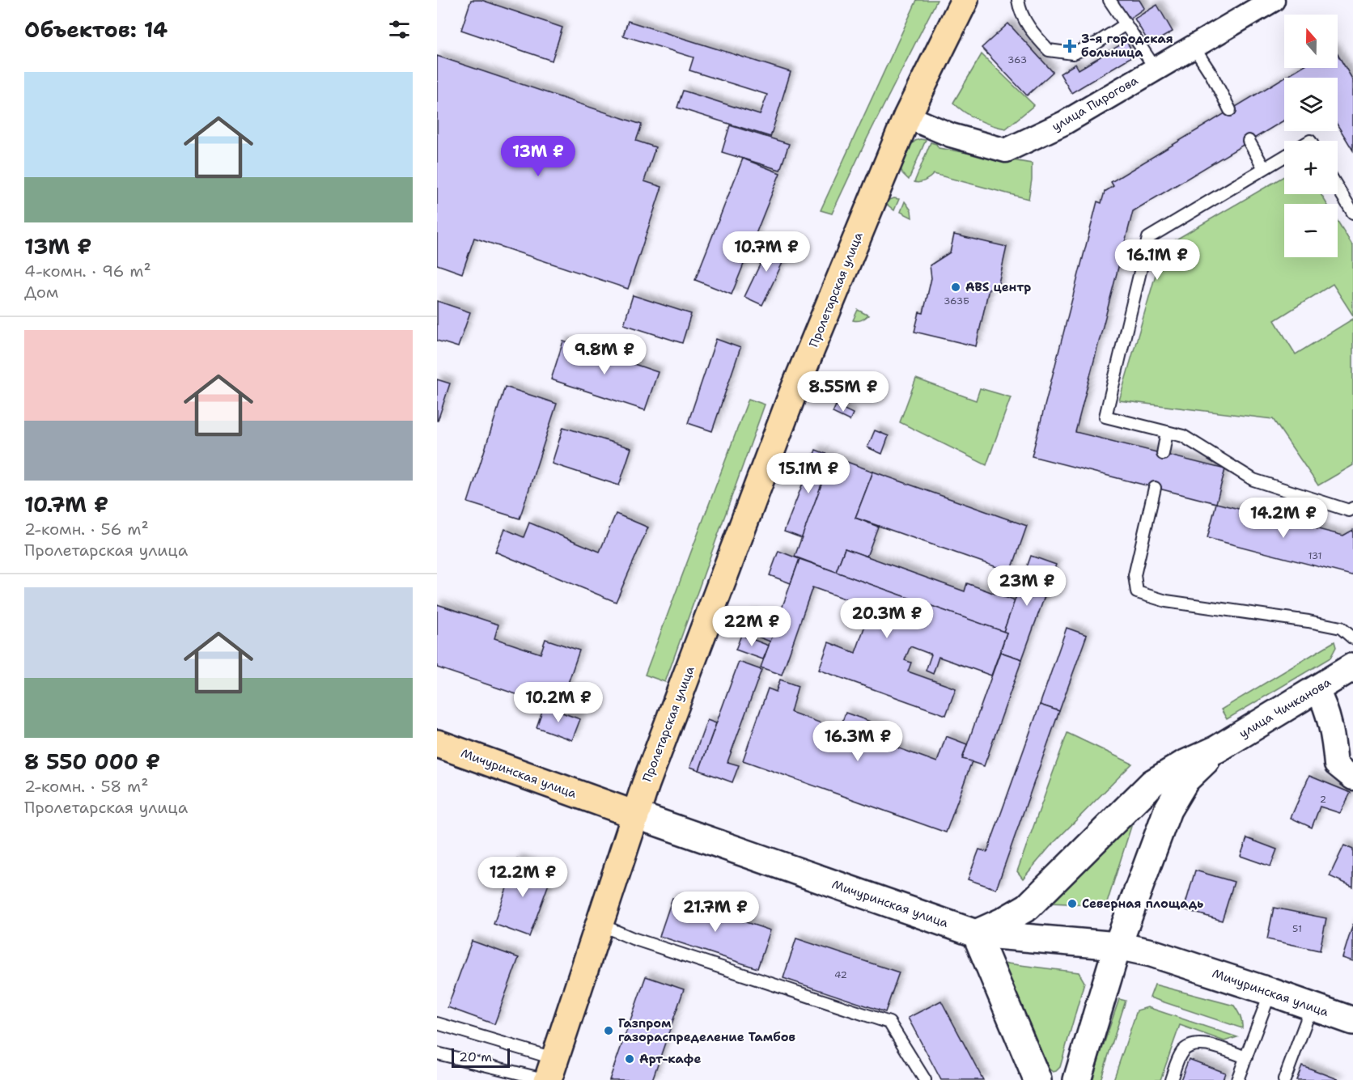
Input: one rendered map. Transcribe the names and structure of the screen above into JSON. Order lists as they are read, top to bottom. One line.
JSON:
{"streets":{"main road":["Пролетарская улица","улица Чичканова","Мичуринская улица"],"street":["улица Пирогова"]},"crossings":[["улица Пирогова","Пролетарская улица"],["Пролетарская улица","Мичуринская улица"]],"places":{"health":["3-я городская больница"],"other":["ABS центр","Северная площадь","Газпром газораспределение Тамбов","Арт-кафе"]},"house_numbers":["363","363Б","131","2","51","42"],"scale_bar":"20 m","north":"top","page":{"heading":"Объектов: 14","map_buttons":["+","−"],"list":[{"name":"13M ₽","note":"4-комн. · 96 m² · Дом"},{"name":"10.7M ₽","note":"2-комн. · 56 m² · Пролетарская улица"},{"name":"8 550 000 ₽","note":"2-комн. · 58 m² · Пролетарская улица"}],"price":["13M ₽","10.7M ₽","16.1M ₽","9.8M ₽","8.55M ₽","15.1M ₽","14.2M ₽","23M ₽","20.3M ₽","22M ₽","10.2M ₽","16.3M ₽","12.2M ₽","21.7M ₽"],"scale":"20 m"}}
